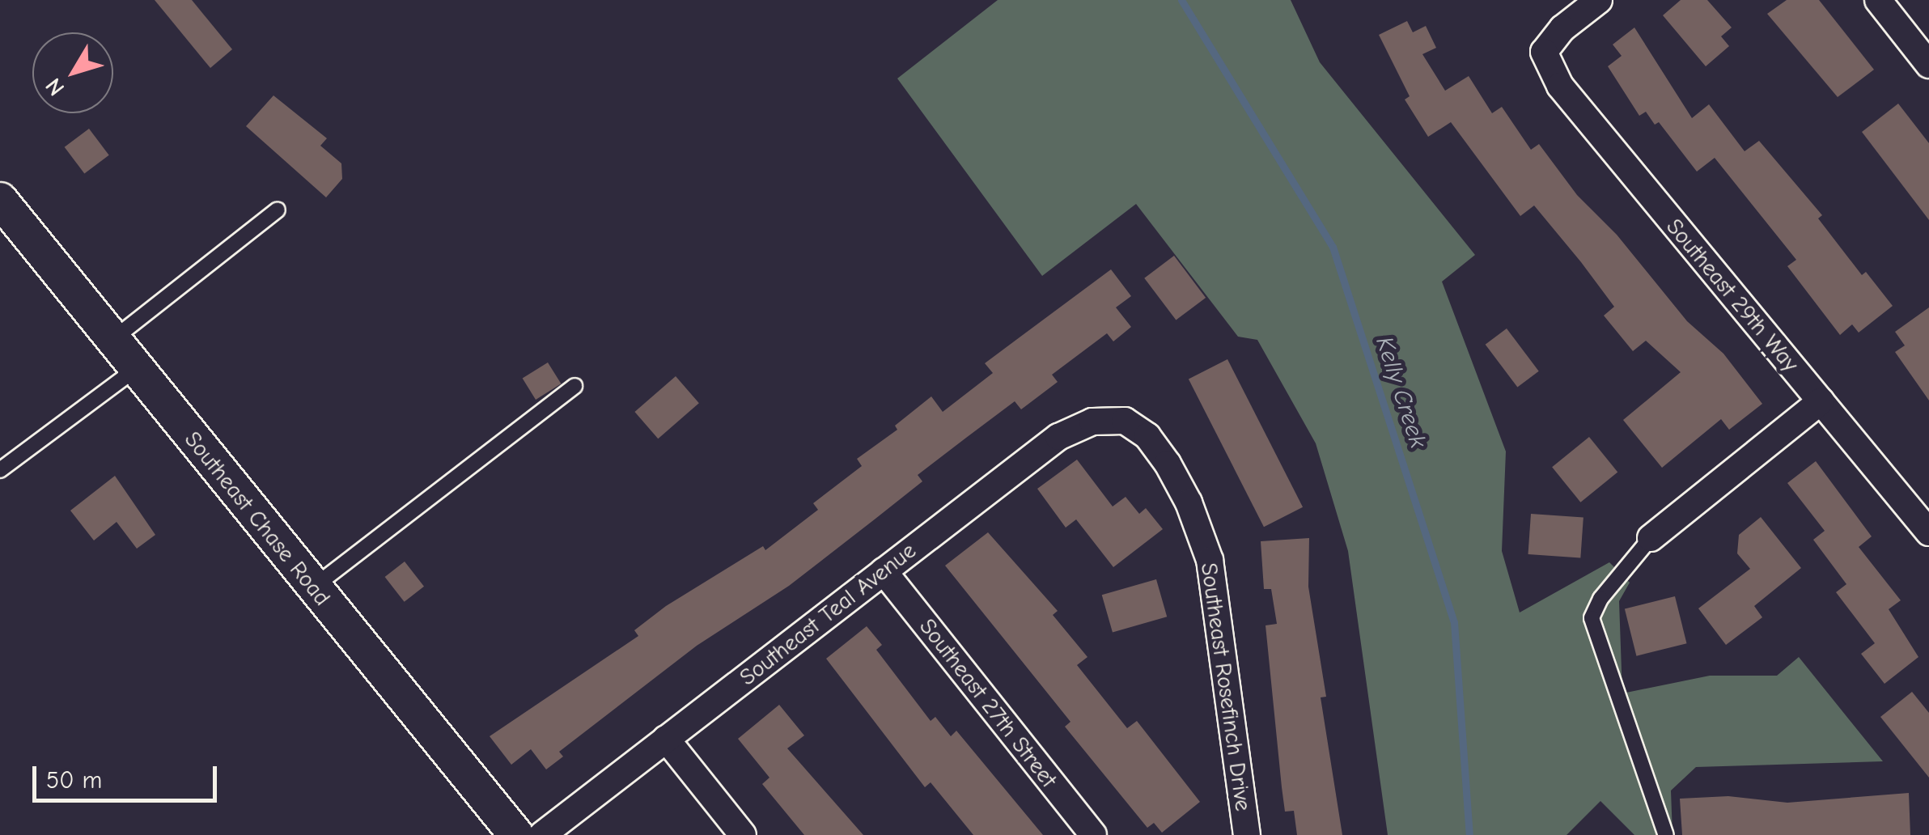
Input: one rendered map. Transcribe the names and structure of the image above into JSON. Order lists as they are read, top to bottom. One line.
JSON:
{"streets":{"street":["Southeast 29th Way","Southeast Chase Road","Southeast Teal Avenue","Southeast Rosefinch Drive","Southeast 27th Street"]},"crossings":[["Southeast Teal Avenue","Southeast Rosefinch Drive"],["Southeast Teal Avenue","Southeast 27th Street"]],"water":["Kelly Creek"],"scale_bar":"50 m","north":"bottom left"}
